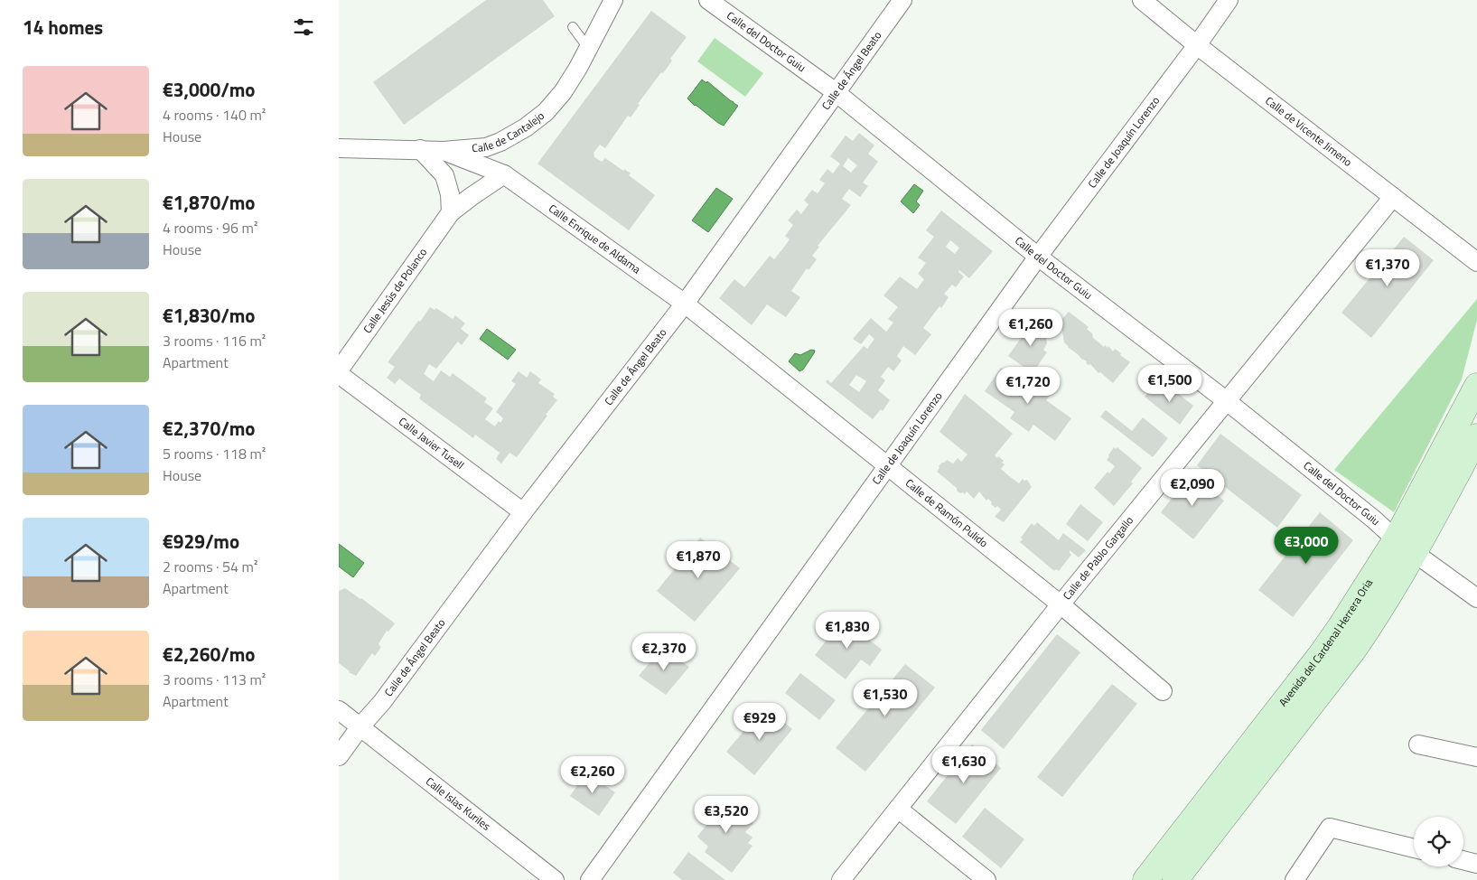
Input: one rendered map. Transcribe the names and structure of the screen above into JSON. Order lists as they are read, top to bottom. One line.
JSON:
{"streets":{"main road":["Avenida del Cardenal Herrera Oria"],"street":["Calle del Doctor Guiu","Calle de Ángel Beato","Calle de Cantalejo","Calle de Vicente Jimeno","Calle de Joaquín Lorenzo","Calle Enrique de Aldama","Calle Jesús de Polanco","Calle Javier Tusell","Calle de Ramón Pulido","Calle de Pablo Gargallo","Calle Islas Kuriles"]},"crossings":[["Calle del Doctor Guiu","Calle de Ángel Beato"],["Calle del Doctor Guiu","Calle de Joaquín Lorenzo"],["Calle del Doctor Guiu","Calle de Pablo Gargallo"],["Calle del Doctor Guiu","Avenida del Cardenal Herrera Oria"],["Calle de Ángel Beato","Calle Enrique de Aldama"],["Calle de Ángel Beato","Calle Javier Tusell"],["Calle de Ángel Beato","Calle de Ramón Pulido"],["Calle de Ángel Beato","Calle Islas Kuriles"],["Calle de Cantalejo","Calle Enrique de Aldama"],["Calle de Vicente Jimeno","Calle de Joaquín Lorenzo"],["Calle de Vicente Jimeno","Calle de Pablo Gargallo"],["Calle de Joaquín Lorenzo","Calle de Ramón Pulido"],["Calle Enrique de Aldama","Calle Jesús de Polanco"],["Calle Enrique de Aldama","Calle de Ramón Pulido"],["Calle de Ramón Pulido","Calle de Pablo Gargallo"]],"page":{"heading":"14 homes","list":[{"name":"€3,000/mo","note":"4 rooms · 140 m² · House"},{"name":"€1,870/mo","note":"4 rooms · 96 m² · House"},{"name":"€1,830/mo","note":"3 rooms · 116 m² · Apartment"},{"name":"€2,370/mo","note":"5 rooms · 118 m² · House"},{"name":"€929/mo","note":"2 rooms · 54 m² · Apartment"},{"name":"€2,260/mo","note":"3 rooms · 113 m² · Apartment"}],"price":["€1,370","€1,260","€1,500","€1,720","€2,090","€3,000","€1,870","€1,830","€2,370","€1,530","€929","€1,630","€2,260","€3,520"]}}
